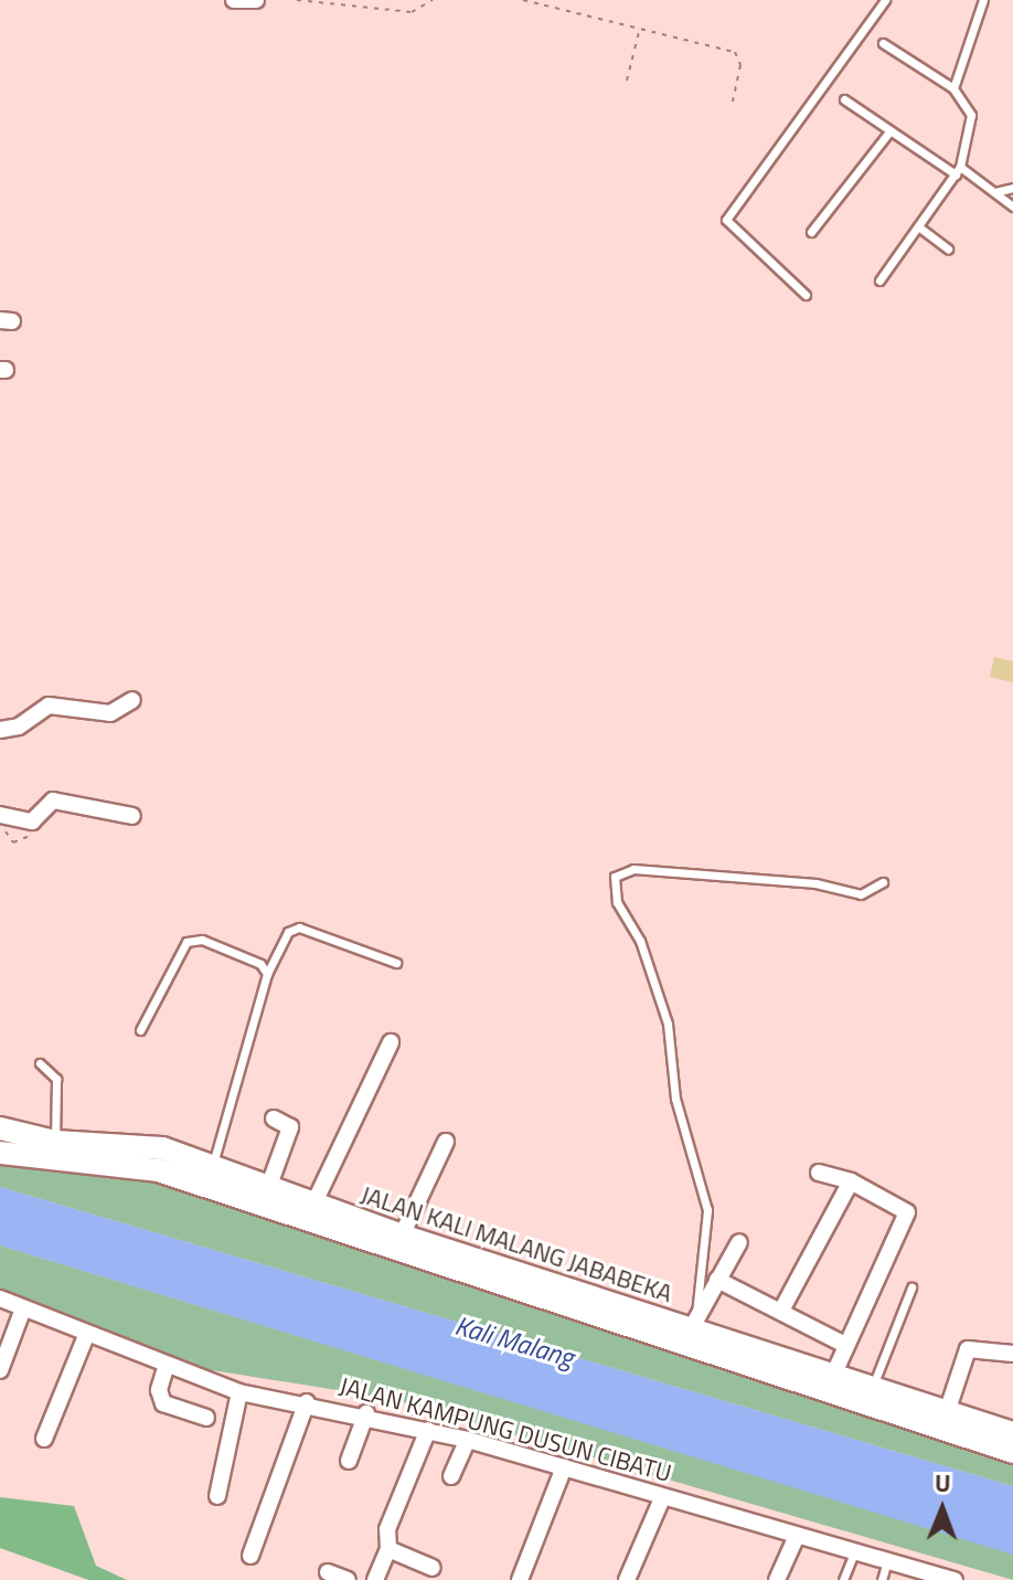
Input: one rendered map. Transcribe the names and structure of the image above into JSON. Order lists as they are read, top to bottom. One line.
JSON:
{"streets":{"main road":["JALAN KALI MALANG JABABEKA"],"street":["JALAN KAMPUNG DUSUN CIBATU"]},"water":["Kali Malang"],"north":"top"}
